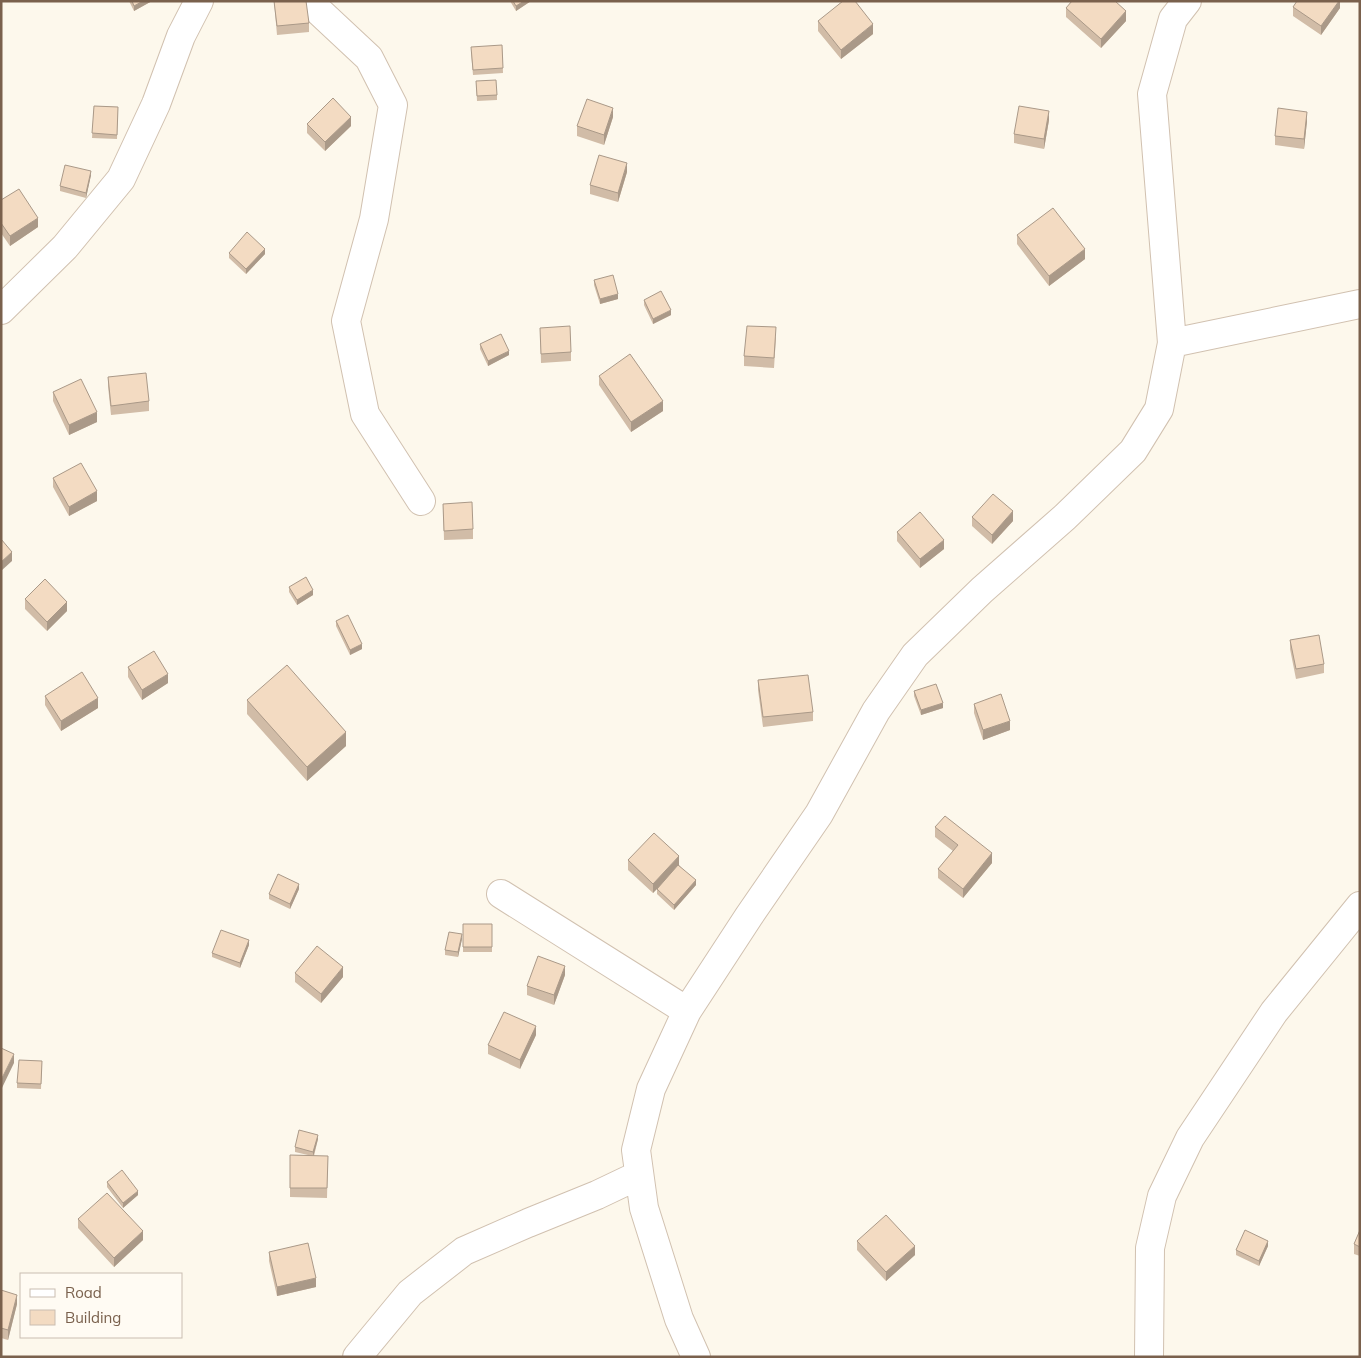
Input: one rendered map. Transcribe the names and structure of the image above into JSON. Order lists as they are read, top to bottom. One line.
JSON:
{"legend":["Road","Building"]}
